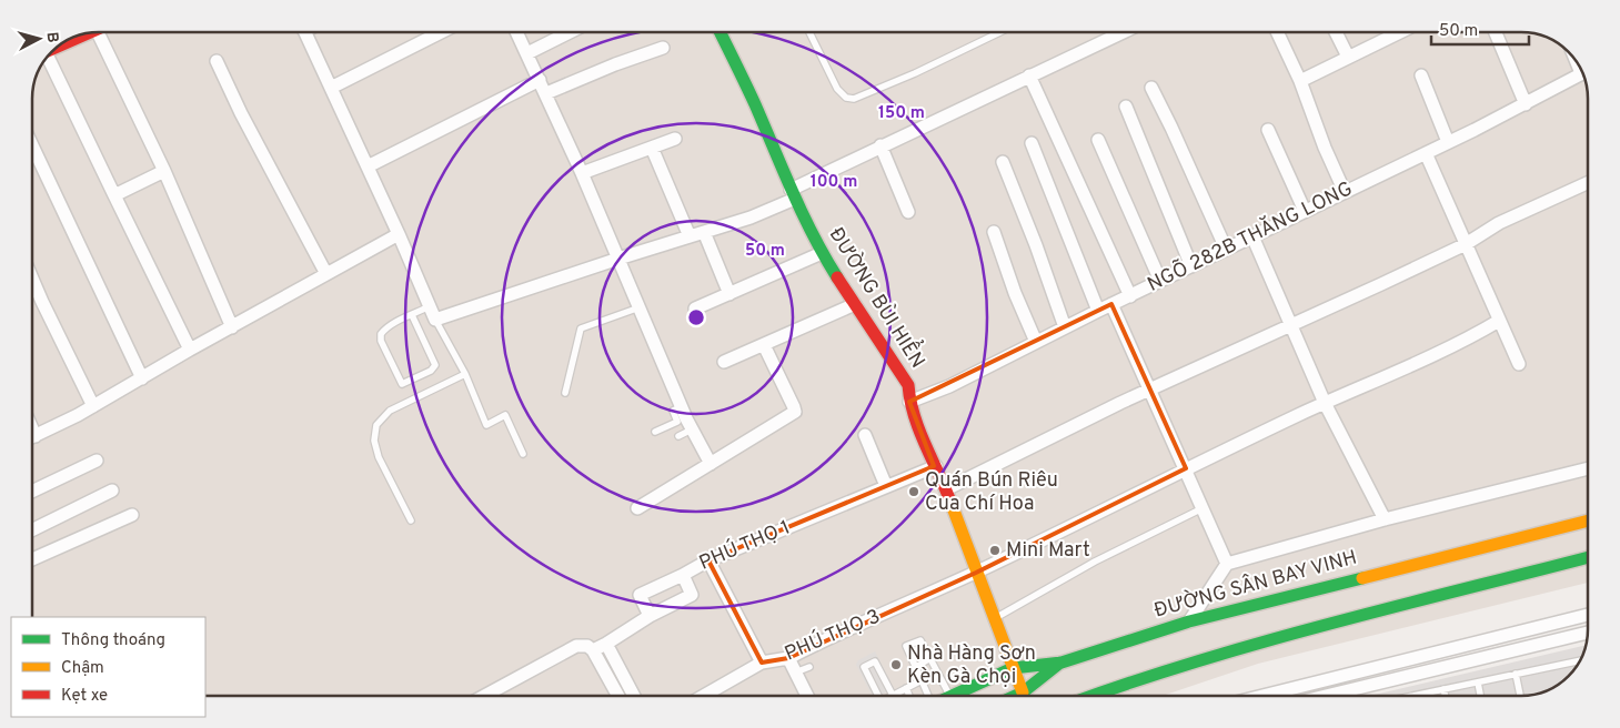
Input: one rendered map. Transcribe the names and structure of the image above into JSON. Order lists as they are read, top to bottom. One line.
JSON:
{"streets":{"main road":["ĐƯỜNG BÙI HIỂN","ĐƯỜNG SÂN BAY VINH"],"street":["NGÕ 282B THĂNG LONG","PHÚ THỌ 1","PHÚ THỌ 3"]},"crossings":[["NGÕ 282B THĂNG LONG","ĐƯỜNG BÙI HIỂN"],["ĐƯỜNG BÙI HIỂN","PHÚ THỌ 1"],["ĐƯỜNG BÙI HIỂN","ĐƯỜNG SÂN BAY VINH"],["ĐƯỜNG BÙI HIỂN","PHÚ THỌ 3"]],"places":["Quán Bún Riêu Cua Chí Hoa","Mini Mart","Nhà Hàng Sơn Kèn Gà Chọi"],"legend":["Thông thoáng","Chậm","Kẹt xe"],"scale_bar":"50 m","north":"right","rings":["150 m","100 m","50 m"]}
